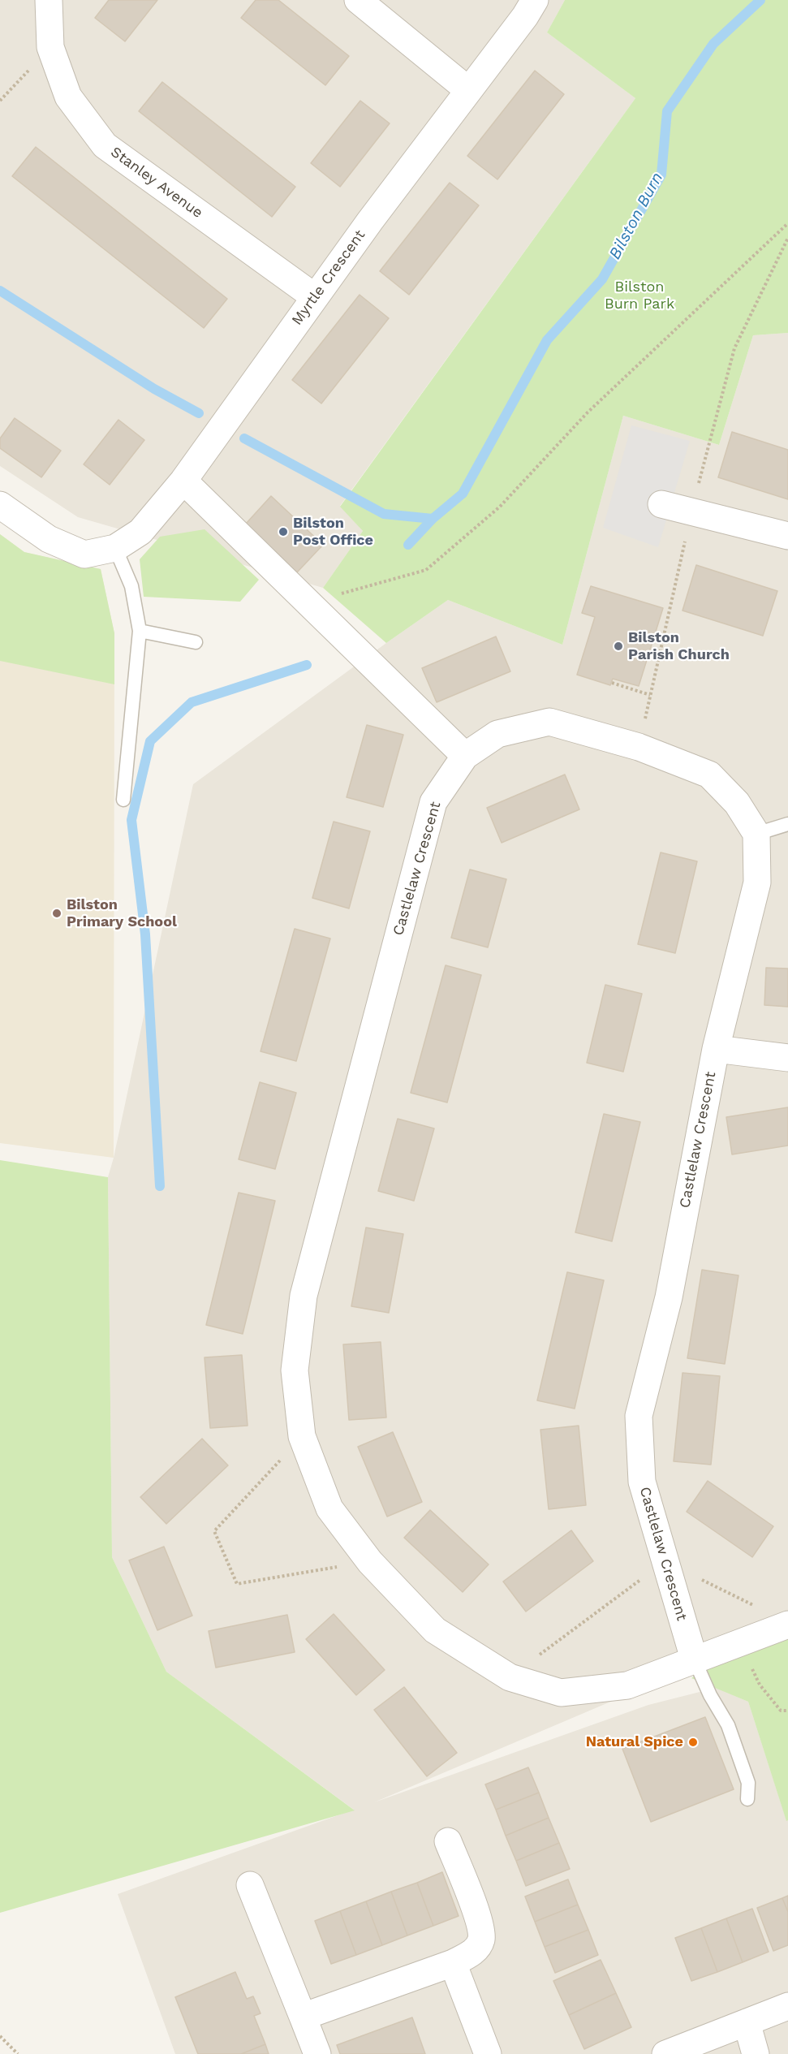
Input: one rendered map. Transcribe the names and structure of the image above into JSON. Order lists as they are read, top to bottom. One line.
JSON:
{"streets":{"street":["Stanley Avenue","Myrtle Crescent","Castlelaw Crescent"]},"crossings":[["Stanley Avenue","Myrtle Crescent"]],"water":["Bilston Burn"],"parks":["Bilston Burn Park"],"places":["Bilston Post Office","Bilston Parish Church","Bilston Primary School","Natural Spice"]}
